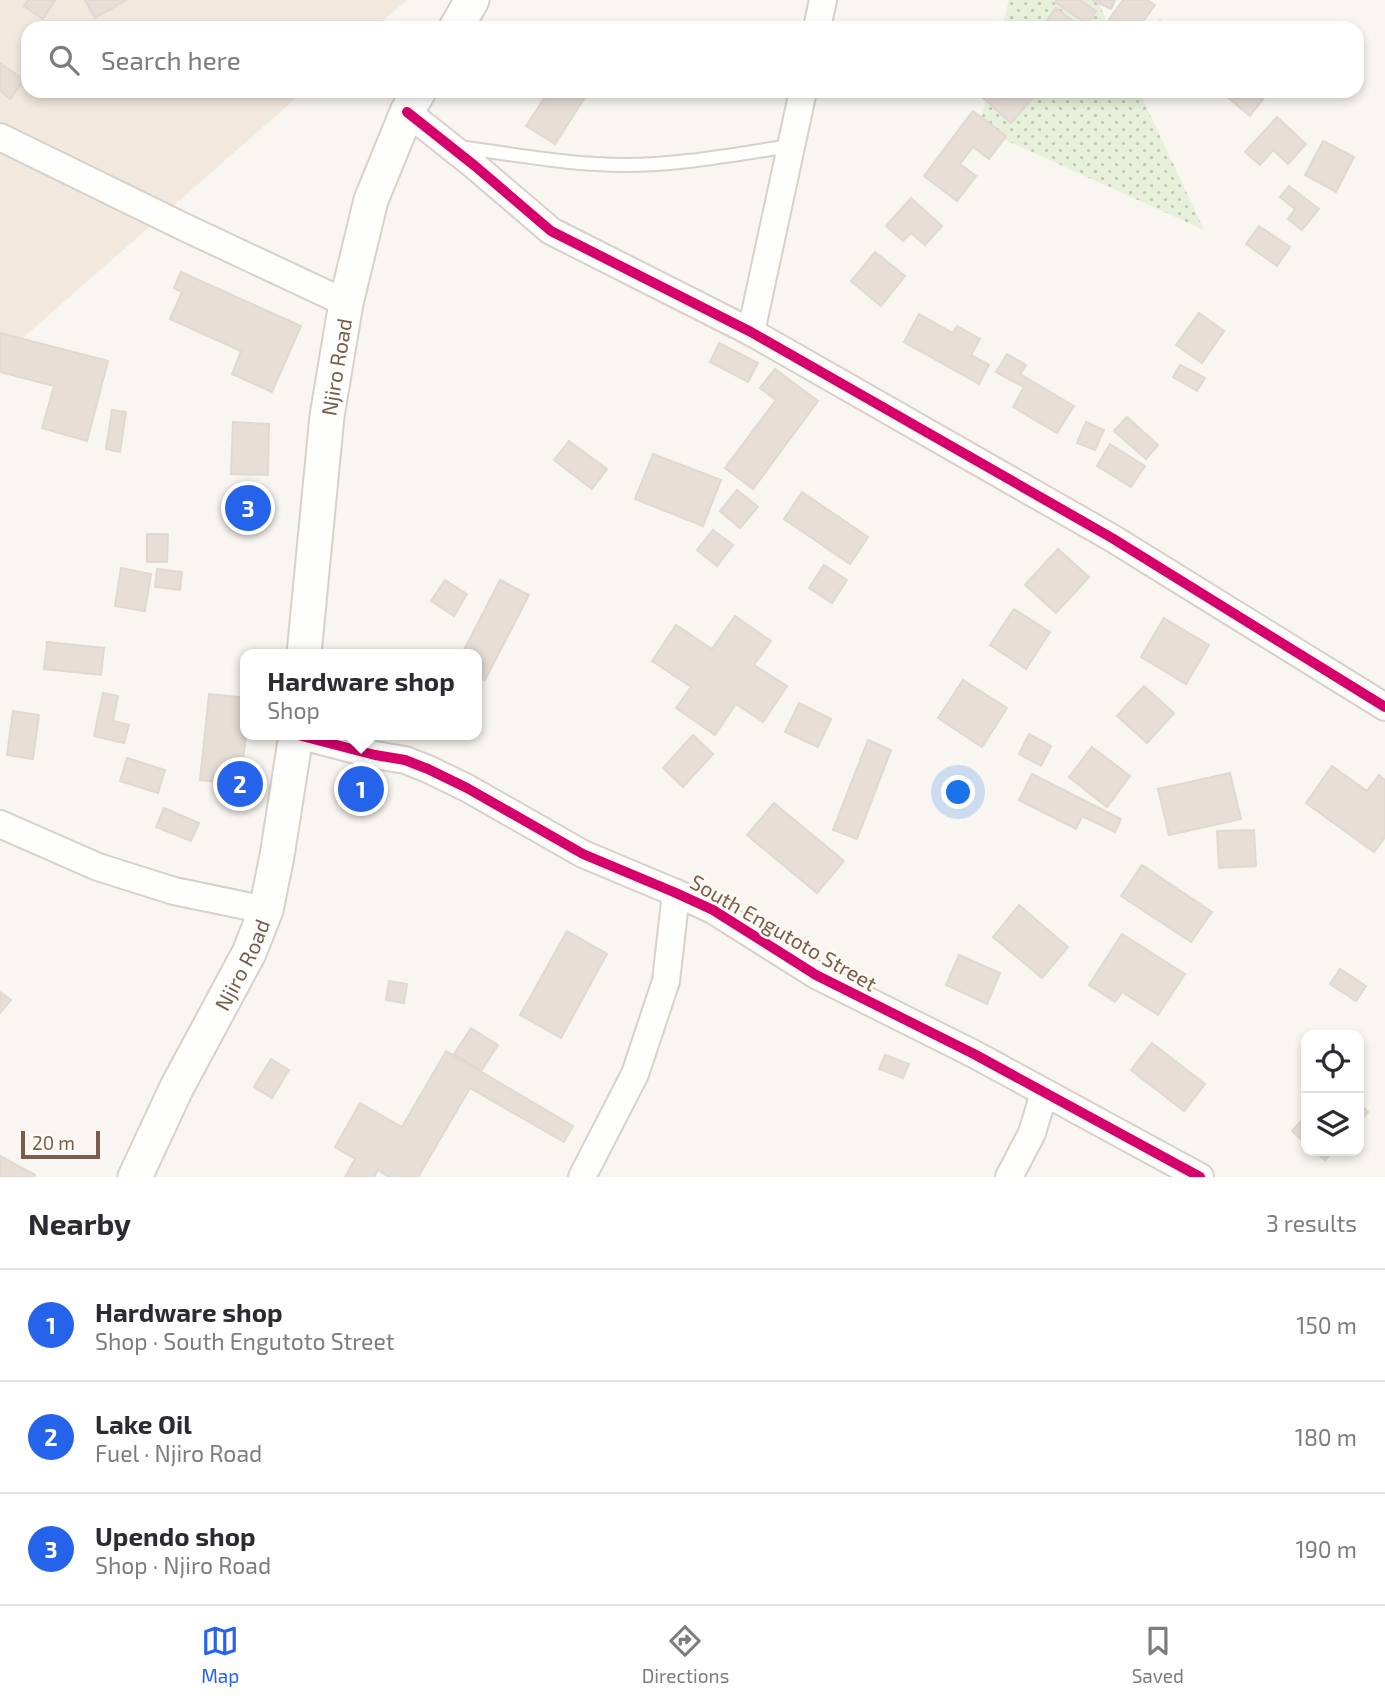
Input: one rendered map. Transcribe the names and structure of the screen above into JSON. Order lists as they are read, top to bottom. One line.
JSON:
{"streets":{"street":["Njiro Road","South Engutoto Street"]},"scale_bar":"20 m","page":{"search":"Search here","pins":["3","2","1"],"popup":["Hardware shop","Shop"],"scale":"20 m","heading":["Nearby","3 results"],"list":[{"mark":"1","name":"Hardware shop","note":"Shop · South Engutoto Street","value":"150 m"},{"mark":"2","name":"Lake Oil","note":"Fuel · Njiro Road","value":"180 m"},{"mark":"3","name":"Upendo shop","note":"Shop · Njiro Road","value":"190 m"}],"nav":["Map","Directions","Saved"]}}
